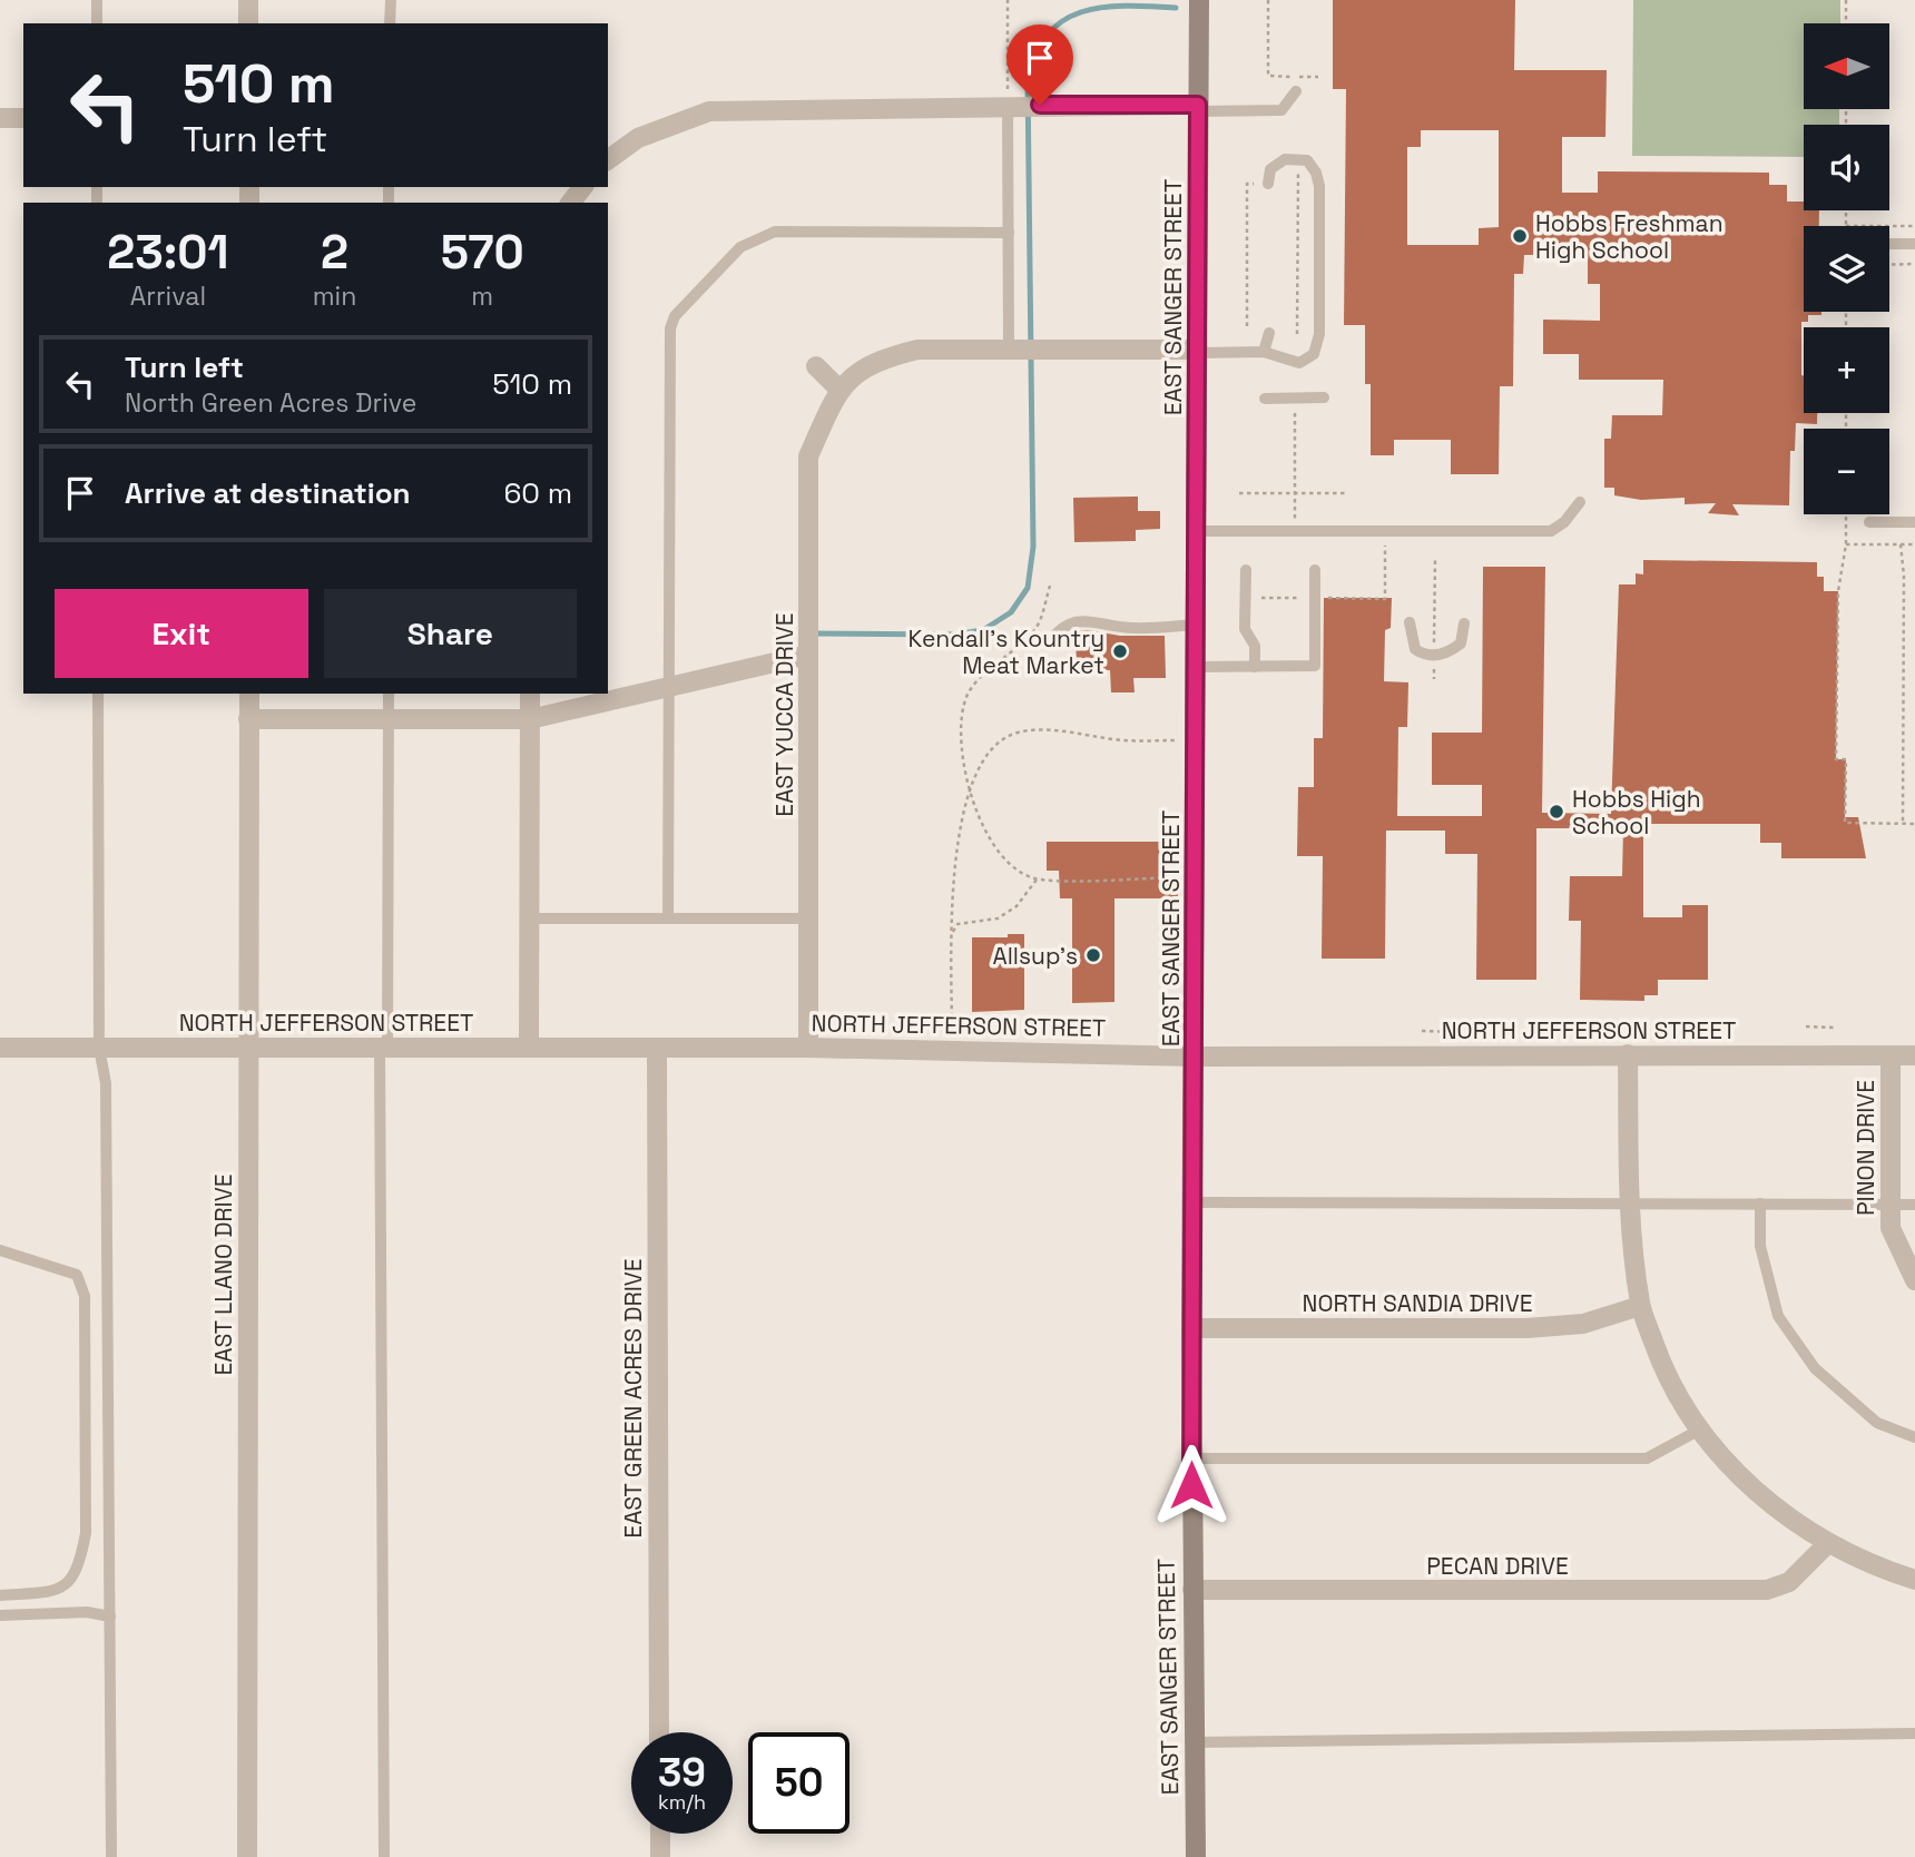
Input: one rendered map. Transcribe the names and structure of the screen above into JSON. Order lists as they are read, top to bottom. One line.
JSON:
{"streets":{"main road":["EAST SANGER STREET"],"street":["EAST YUCCA DRIVE","NORTH JEFFERSON STREET","PINON DRIVE","EAST LLANO DRIVE","NORTH SANDIA DRIVE","EAST GREEN ACRES DRIVE","PECAN DRIVE"]},"crossings":[["EAST SANGER STREET","NORTH JEFFERSON STREET"],["EAST SANGER STREET","NORTH SANDIA DRIVE"],["EAST SANGER STREET","PECAN DRIVE"],["EAST YUCCA DRIVE","NORTH JEFFERSON STREET"],["NORTH JEFFERSON STREET","PINON DRIVE"],["NORTH JEFFERSON STREET","EAST LLANO DRIVE"],["NORTH JEFFERSON STREET","EAST GREEN ACRES DRIVE"]],"places":["Hobbs Freshman High School","Kendall's Kountry Meat Market","Hobbs High School","Allsup's"],"north":"left","page":{"map_buttons":["+","−"],"turn":["510 m","Turn left"],"eta":["23:01","Arrival","2","min","570","m"],"list":[{"name":"Turn left","note":"North Green Acres Drive","value":"510 m"},{"name":"Arrive at destination","value":"60 m"}],"buttons":["Exit","Share"],"speed":"39 km/h","limit":"50"}}
